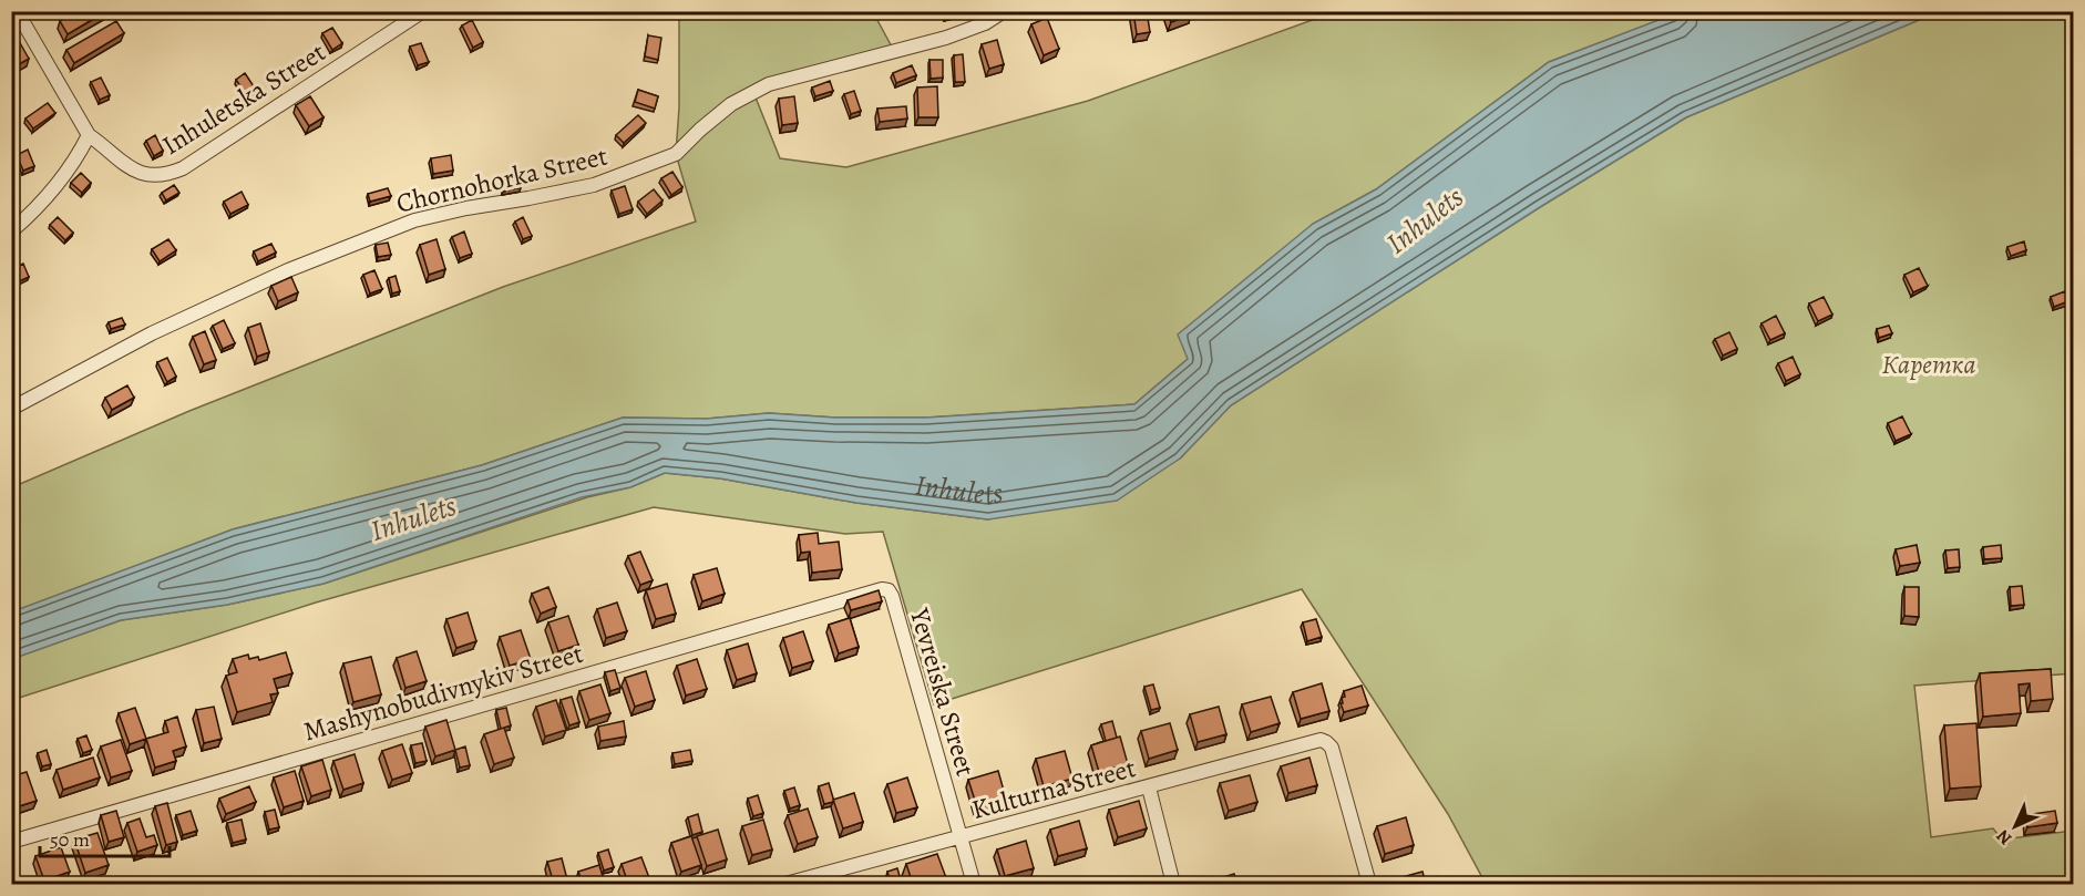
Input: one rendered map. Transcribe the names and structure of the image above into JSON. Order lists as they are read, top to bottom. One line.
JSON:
{"streets":{"street":["Inhuletska Street","Chornohorka Street","Mashynobudivnykiv Street","Yevreiska Street","Kulturna Street"]},"crossings":[["Mashynobudivnykiv Street","Yevreiska Street"],["Yevreiska Street","Kulturna Street"]],"water":["Inhulets"],"parks":["Каретка"],"scale_bar":"50 m","north":"bottom left"}
